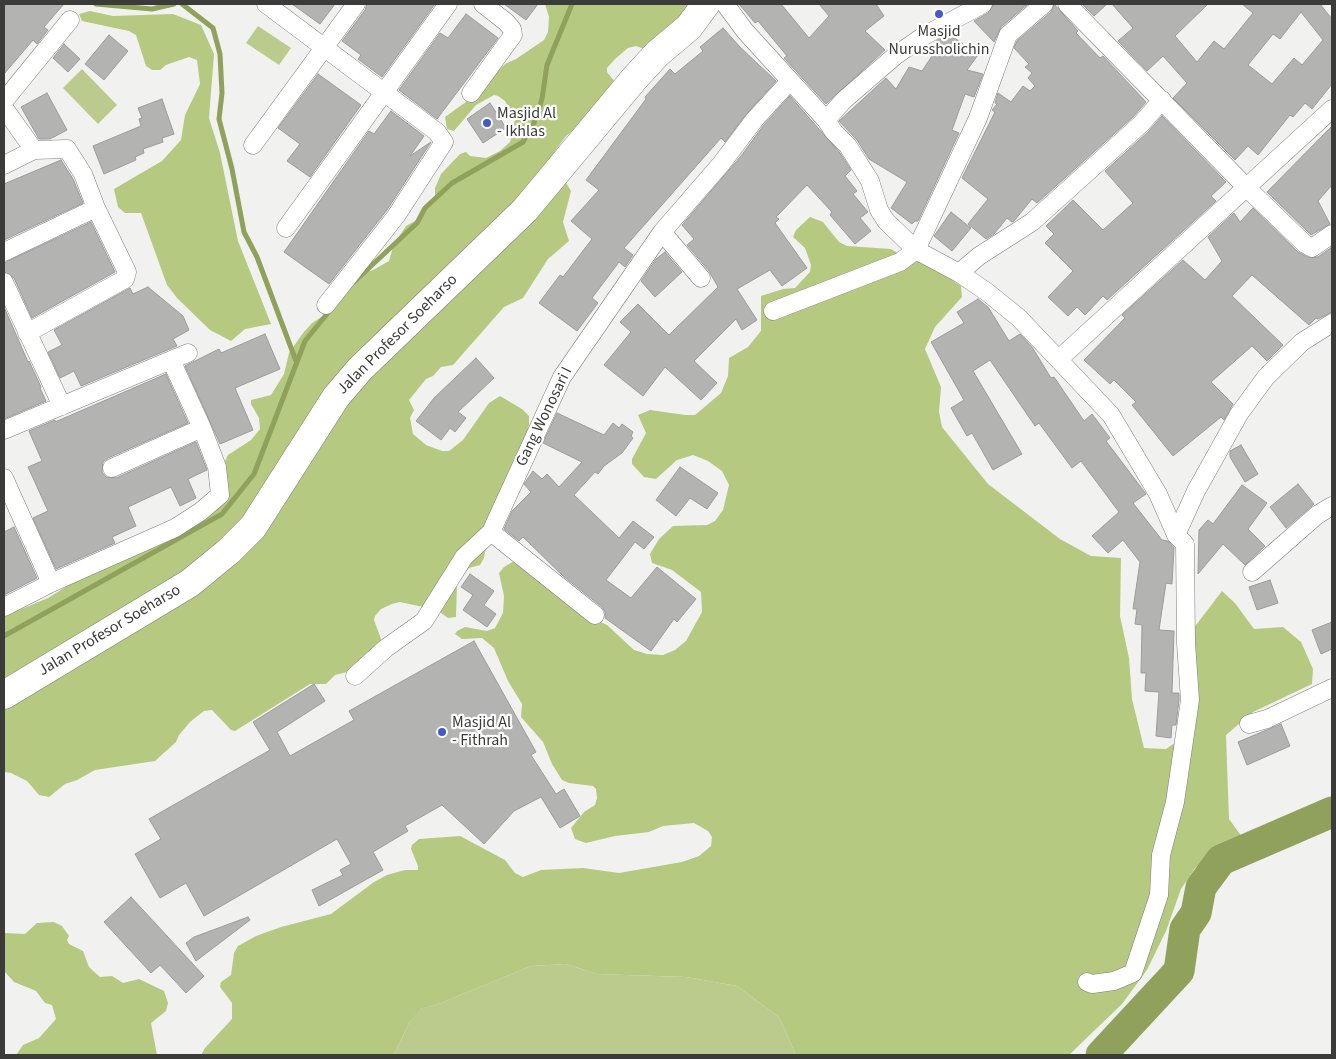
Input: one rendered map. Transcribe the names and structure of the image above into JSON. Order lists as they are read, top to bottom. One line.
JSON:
{"streets":{"main road":["Jalan Profesor Soeharso"],"street":["Gang Wonosari I"]},"places":["Masjid Nurussholichin","Masjid Al - Ikhlas","Masjid Al - Fithrah"]}
